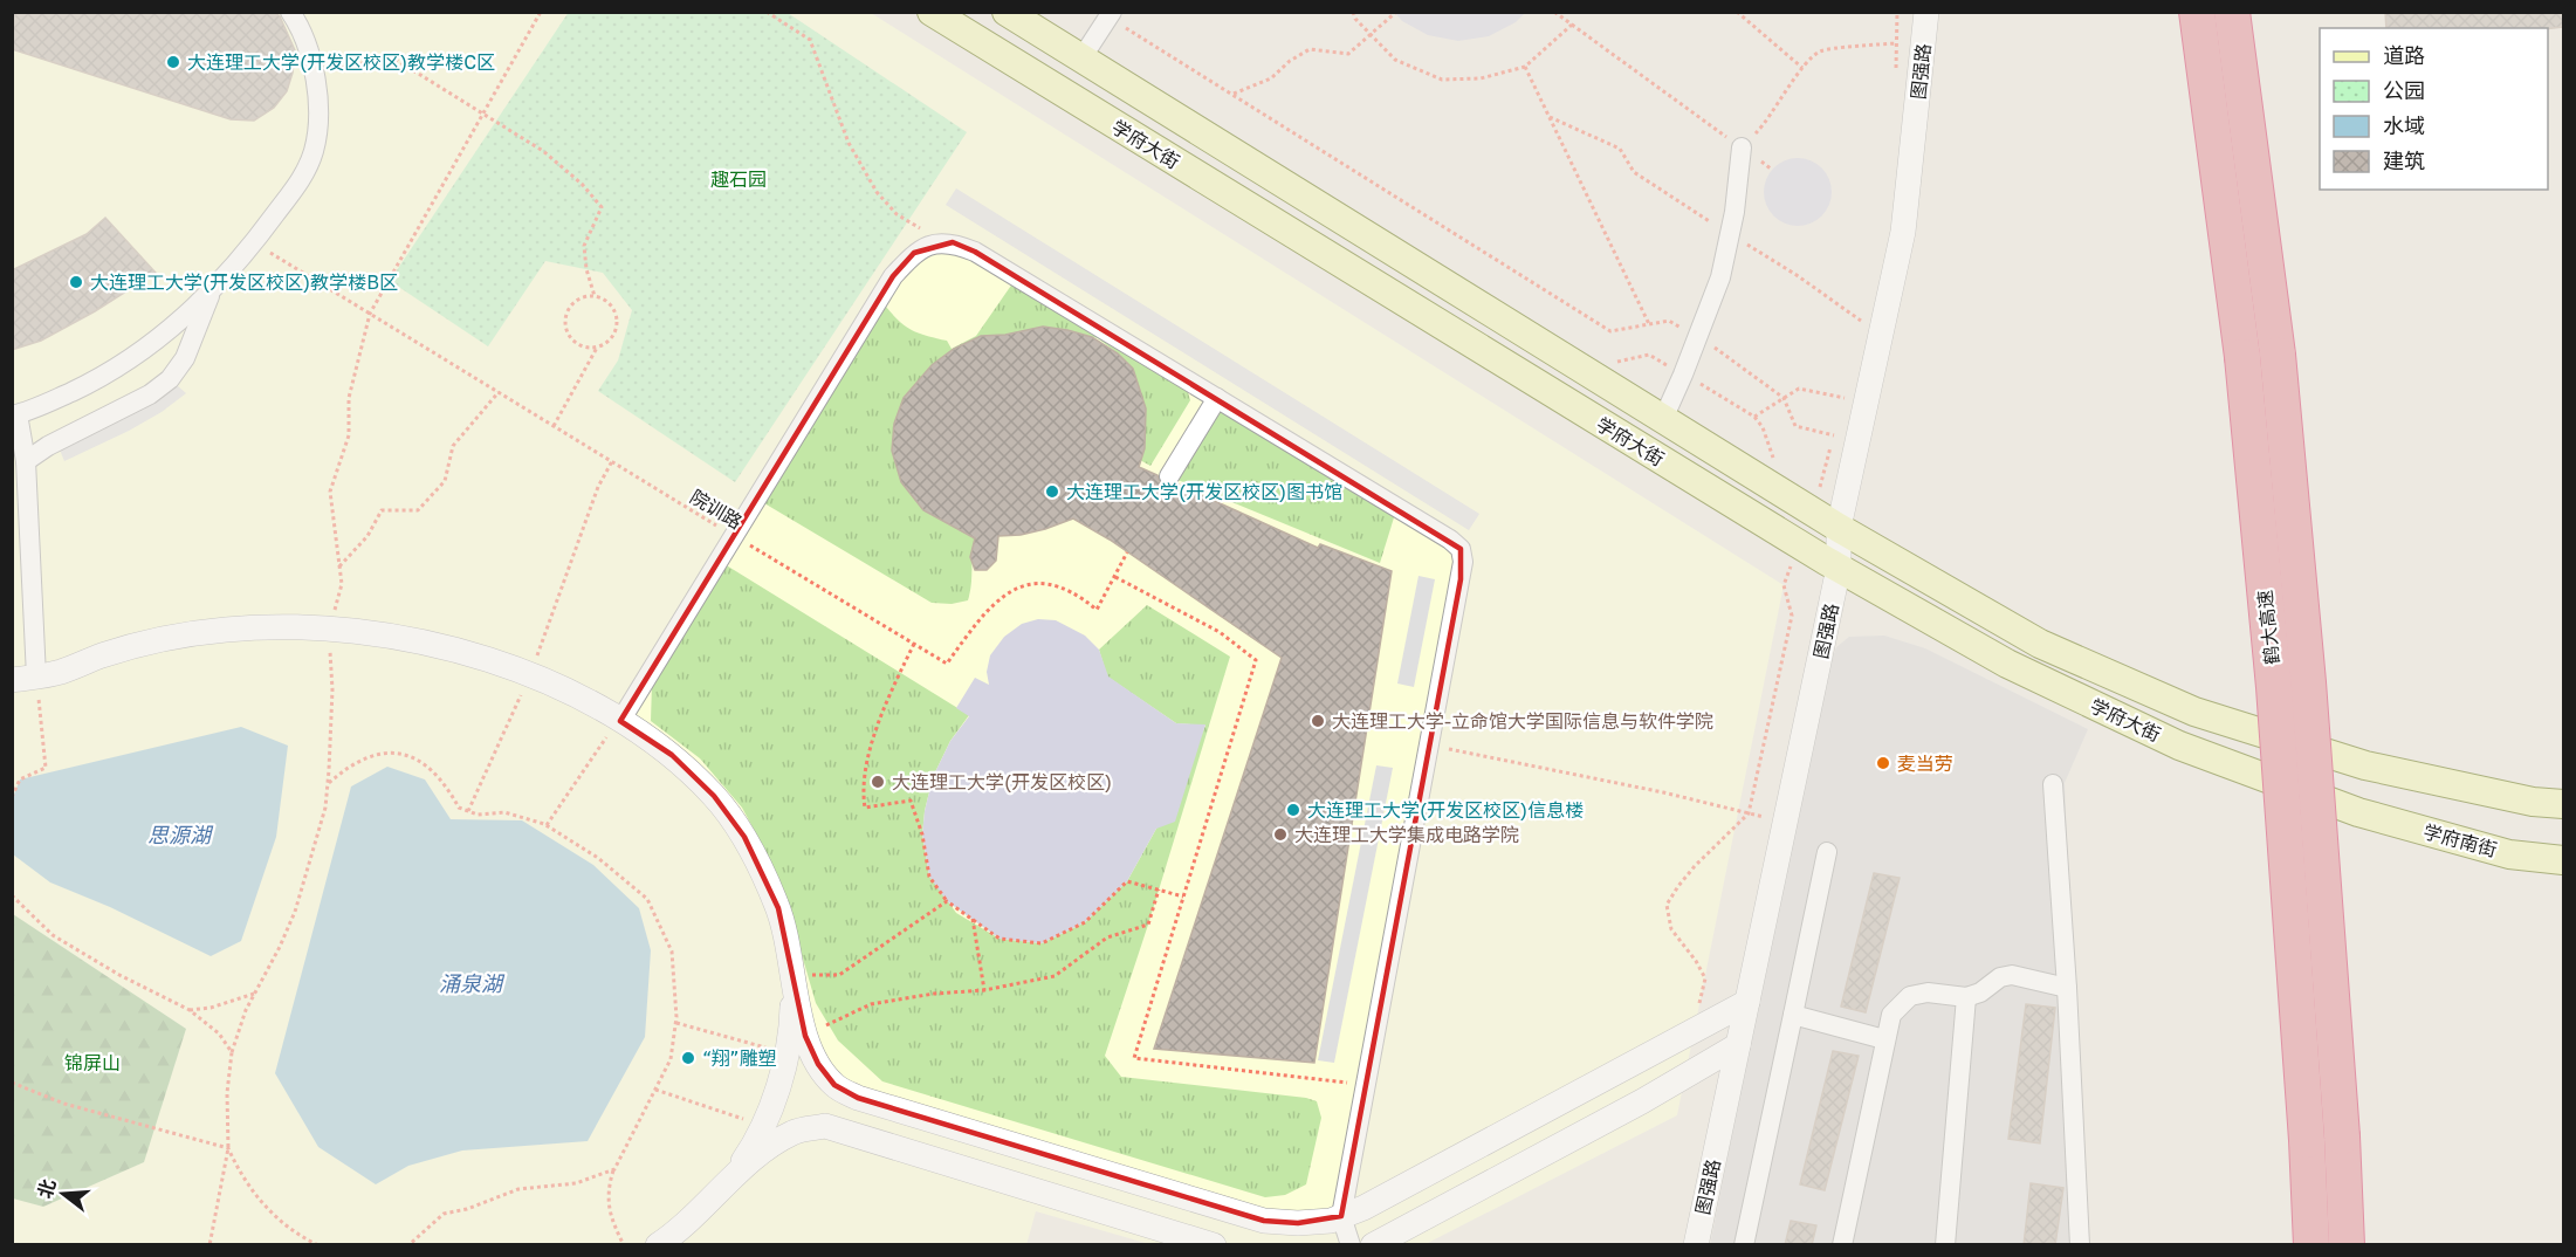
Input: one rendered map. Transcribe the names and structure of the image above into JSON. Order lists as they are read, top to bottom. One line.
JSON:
{"streets":{"highway":["鹤大高速"],"main road":["学府大街","学府南街"],"street":["图强路"],"path":["院训路"]},"crossings":[["图强路","学府大街"],["学府大街","学府南街"]],"water":["思源湖","涌泉湖"],"parks":["趣石园","锦屏山"],"places":["大连理工大学(开发区校区)教学楼C区","大连理工大学(开发区校区)教学楼B区","大连理工大学(开发区校区)图书馆","大连理工大学-立命馆大学国际信息与软件学院","麦当劳","大连理工大学(开发区校区)","大连理工大学(开发区校区)信息楼","大连理工大学集成电路学院","“翔”雕塑"],"legend":["道路","公园","水域","建筑"],"north":"left"}
